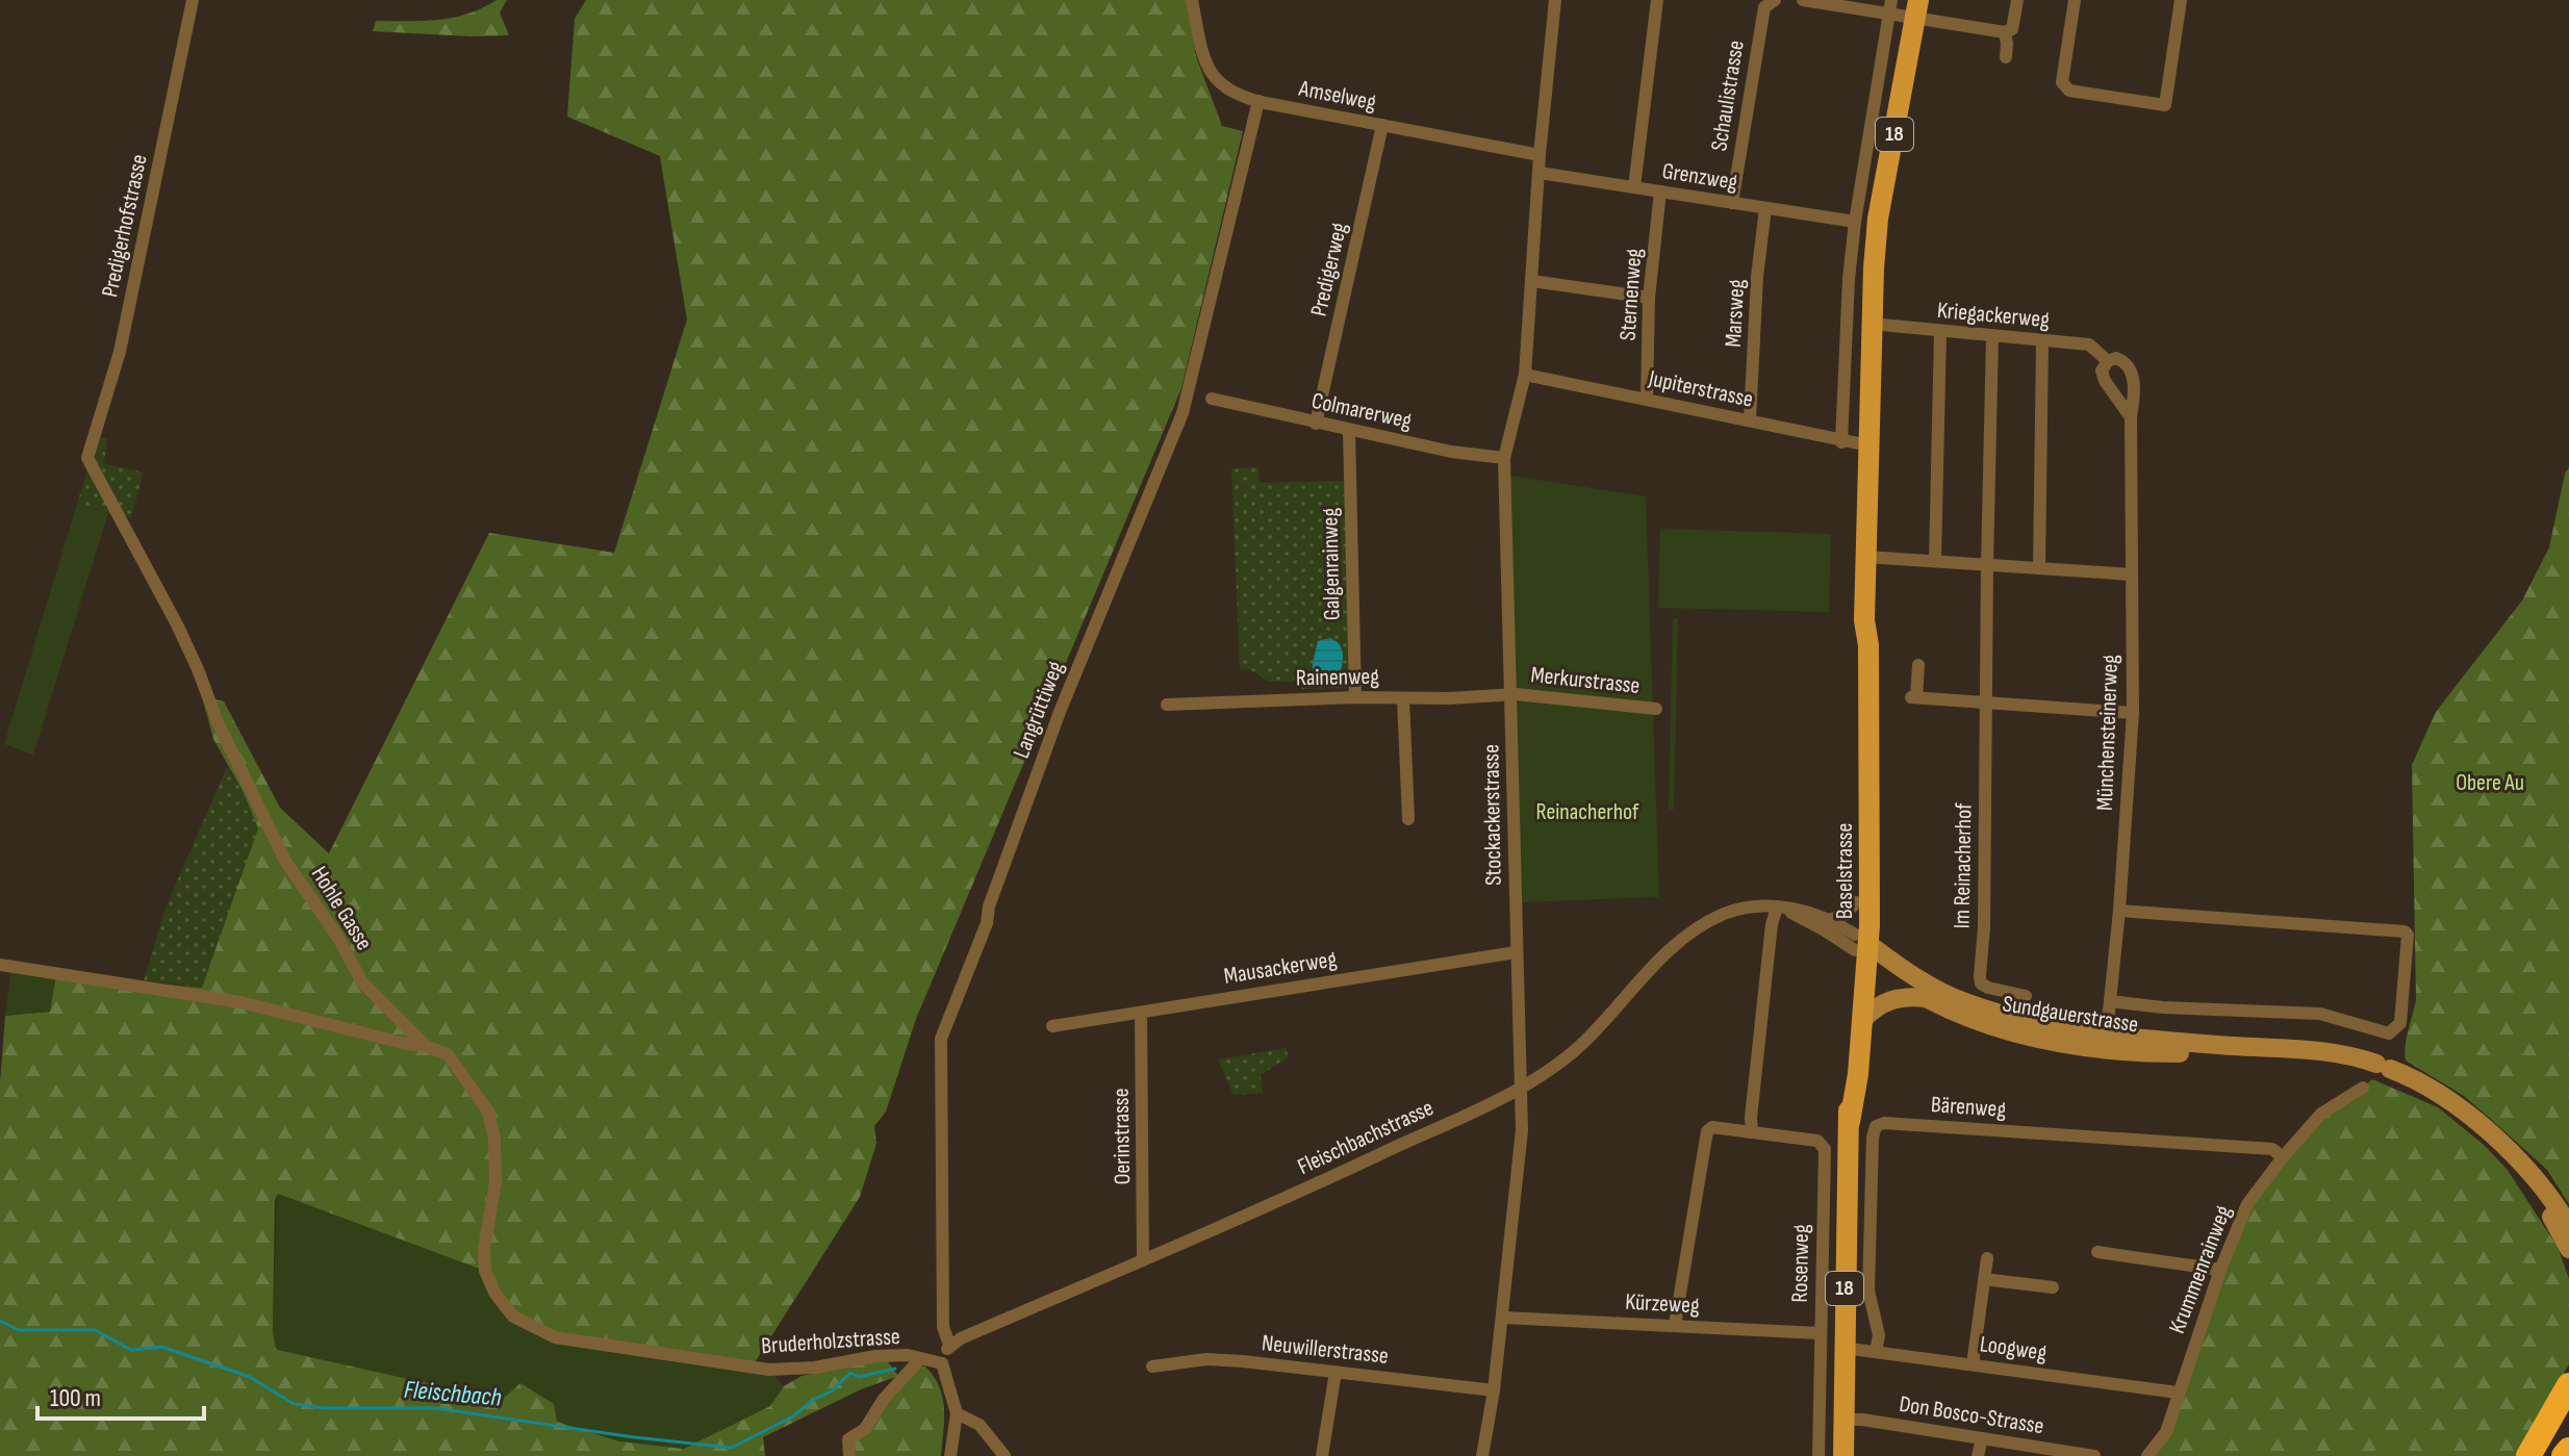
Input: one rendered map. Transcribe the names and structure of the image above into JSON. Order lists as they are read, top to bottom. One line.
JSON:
{"streets":{"main road":["18","Baselstrasse","Sundgauerstrasse"],"street":["Amselweg","Schaulistrasse","Grenzweg","Predigerhofstrasse","Predigerweg","Sternenweg","Marsweg","Kriegackerweg","Jupiterstrasse","Colmarerweg","Galgenrainweg","Rainenweg","Merkurstrasse","Langrüttiweg","Münchensteinerweg","Stockackerstrasse","Im Reinacherhof","Hohle Gasse","Mausackerweg","Bärenweg","Oerinstrasse","Fleischbachstrasse","Rosenweg","Krummenrainweg","Kürzeweg","Bruderholzstrasse","Loogweg","Neuwillerstrasse","Don Bosco-Strasse"]},"crossings":[["Amselweg","Predigerweg"],["Amselweg","Langrüttiweg"],["Amselweg","Stockackerstrasse"],["Schaulistrasse","Grenzweg"],["Grenzweg","Sternenweg"],["Grenzweg","Marsweg"],["Grenzweg","Stockackerstrasse"],["Predigerhofstrasse","Hohle Gasse"],["Predigerweg","Colmarerweg"],["Sternenweg","Jupiterstrasse"],["Marsweg","Jupiterstrasse"],["Kriegackerweg","Münchensteinerweg"],["Kriegackerweg","Im Reinacherhof"],["Kriegackerweg","Baselstrasse"],["Jupiterstrasse","Stockackerstrasse"],["Jupiterstrasse","Baselstrasse"],["Colmarerweg","Galgenrainweg"],["Colmarerweg","Stockackerstrasse"],["Galgenrainweg","Rainenweg"],["Rainenweg","Merkurstrasse"],["Rainenweg","Stockackerstrasse"],["Merkurstrasse","Stockackerstrasse"],["Langrüttiweg","Fleischbachstrasse"],["Münchensteinerweg","Sundgauerstrasse"],["Stockackerstrasse","Mausackerweg"],["Stockackerstrasse","Fleischbachstrasse"],["Stockackerstrasse","Kürzeweg"],["Stockackerstrasse","Neuwillerstrasse"],["Baselstrasse","Sundgauerstrasse"],["Baselstrasse","Fleischbachstrasse"],["Baselstrasse","Loogweg"],["Baselstrasse","Don Bosco-Strasse"],["Hohle Gasse","Bruderholzstrasse"],["Mausackerweg","Oerinstrasse"],["Sundgauerstrasse","Fleischbachstrasse"],["Bärenweg","Krummenrainweg"],["Bärenweg","Loogweg"],["Oerinstrasse","Fleischbachstrasse"],["Rosenweg","Kürzeweg"],["Krummenrainweg","Loogweg"]],"water":["Fleischbach"],"parks":["Obere Au","Reinacherhof"],"scale_bar":"100 m"}
